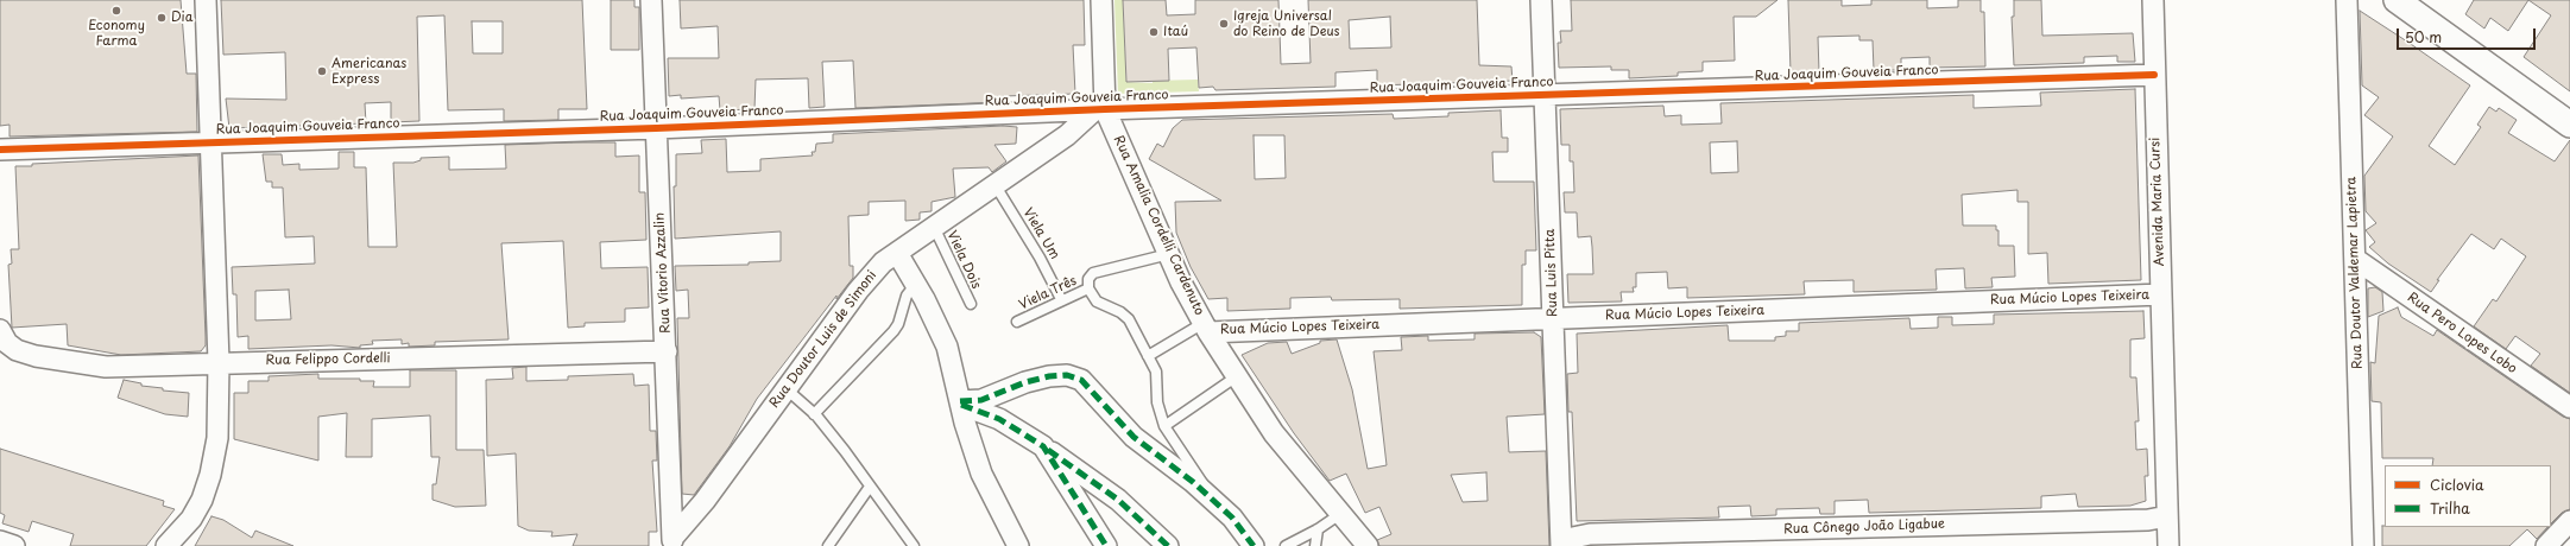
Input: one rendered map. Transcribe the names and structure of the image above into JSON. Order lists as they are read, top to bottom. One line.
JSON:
{"streets":{"street":["Rua Joaquim Gouveia Franco","Avenida Maria Cursi","Rua Amalia Cordelli Cardenuto","Rua Vitorio Azzalin","Rua Luis Pitta","Rua Doutor Valdemar Lapietra","Rua Múcio Lopes Teixeira","Rua Pero Lopes Lobo","Rua Doutor Luis de Simoni","Rua Felippo Cordelli","Rua Cônego João Ligabue"],"lane":["Viela Um","Viela Dois","Viela Três"]},"crossings":[["Rua Joaquim Gouveia Franco","Avenida Maria Cursi"],["Rua Joaquim Gouveia Franco","Rua Amalia Cordelli Cardenuto"],["Rua Joaquim Gouveia Franco","Rua Vitorio Azzalin"],["Rua Joaquim Gouveia Franco","Rua Luis Pitta"],["Rua Joaquim Gouveia Franco","Rua Doutor Luis de Simoni"],["Avenida Maria Cursi","Rua Múcio Lopes Teixeira"],["Avenida Maria Cursi","Rua Cônego João Ligabue"],["Rua Amalia Cordelli Cardenuto","Viela Três"],["Rua Amalia Cordelli Cardenuto","Rua Múcio Lopes Teixeira"],["Rua Amalia Cordelli Cardenuto","Rua Doutor Luis de Simoni"],["Viela Um","Viela Três"],["Viela Um","Rua Doutor Luis de Simoni"],["Viela Dois","Rua Doutor Luis de Simoni"],["Rua Vitorio Azzalin","Rua Doutor Luis de Simoni"],["Rua Vitorio Azzalin","Rua Felippo Cordelli"],["Rua Luis Pitta","Rua Múcio Lopes Teixeira"],["Rua Luis Pitta","Rua Cônego João Ligabue"],["Rua Doutor Valdemar Lapietra","Rua Pero Lopes Lobo"]],"places":["Economy Farma","Dia","Igreja Universal do Reino de Deus","Itaú","Americanas Express"],"legend":["Ciclovia","Trilha"],"scale_bar":"50 m"}
